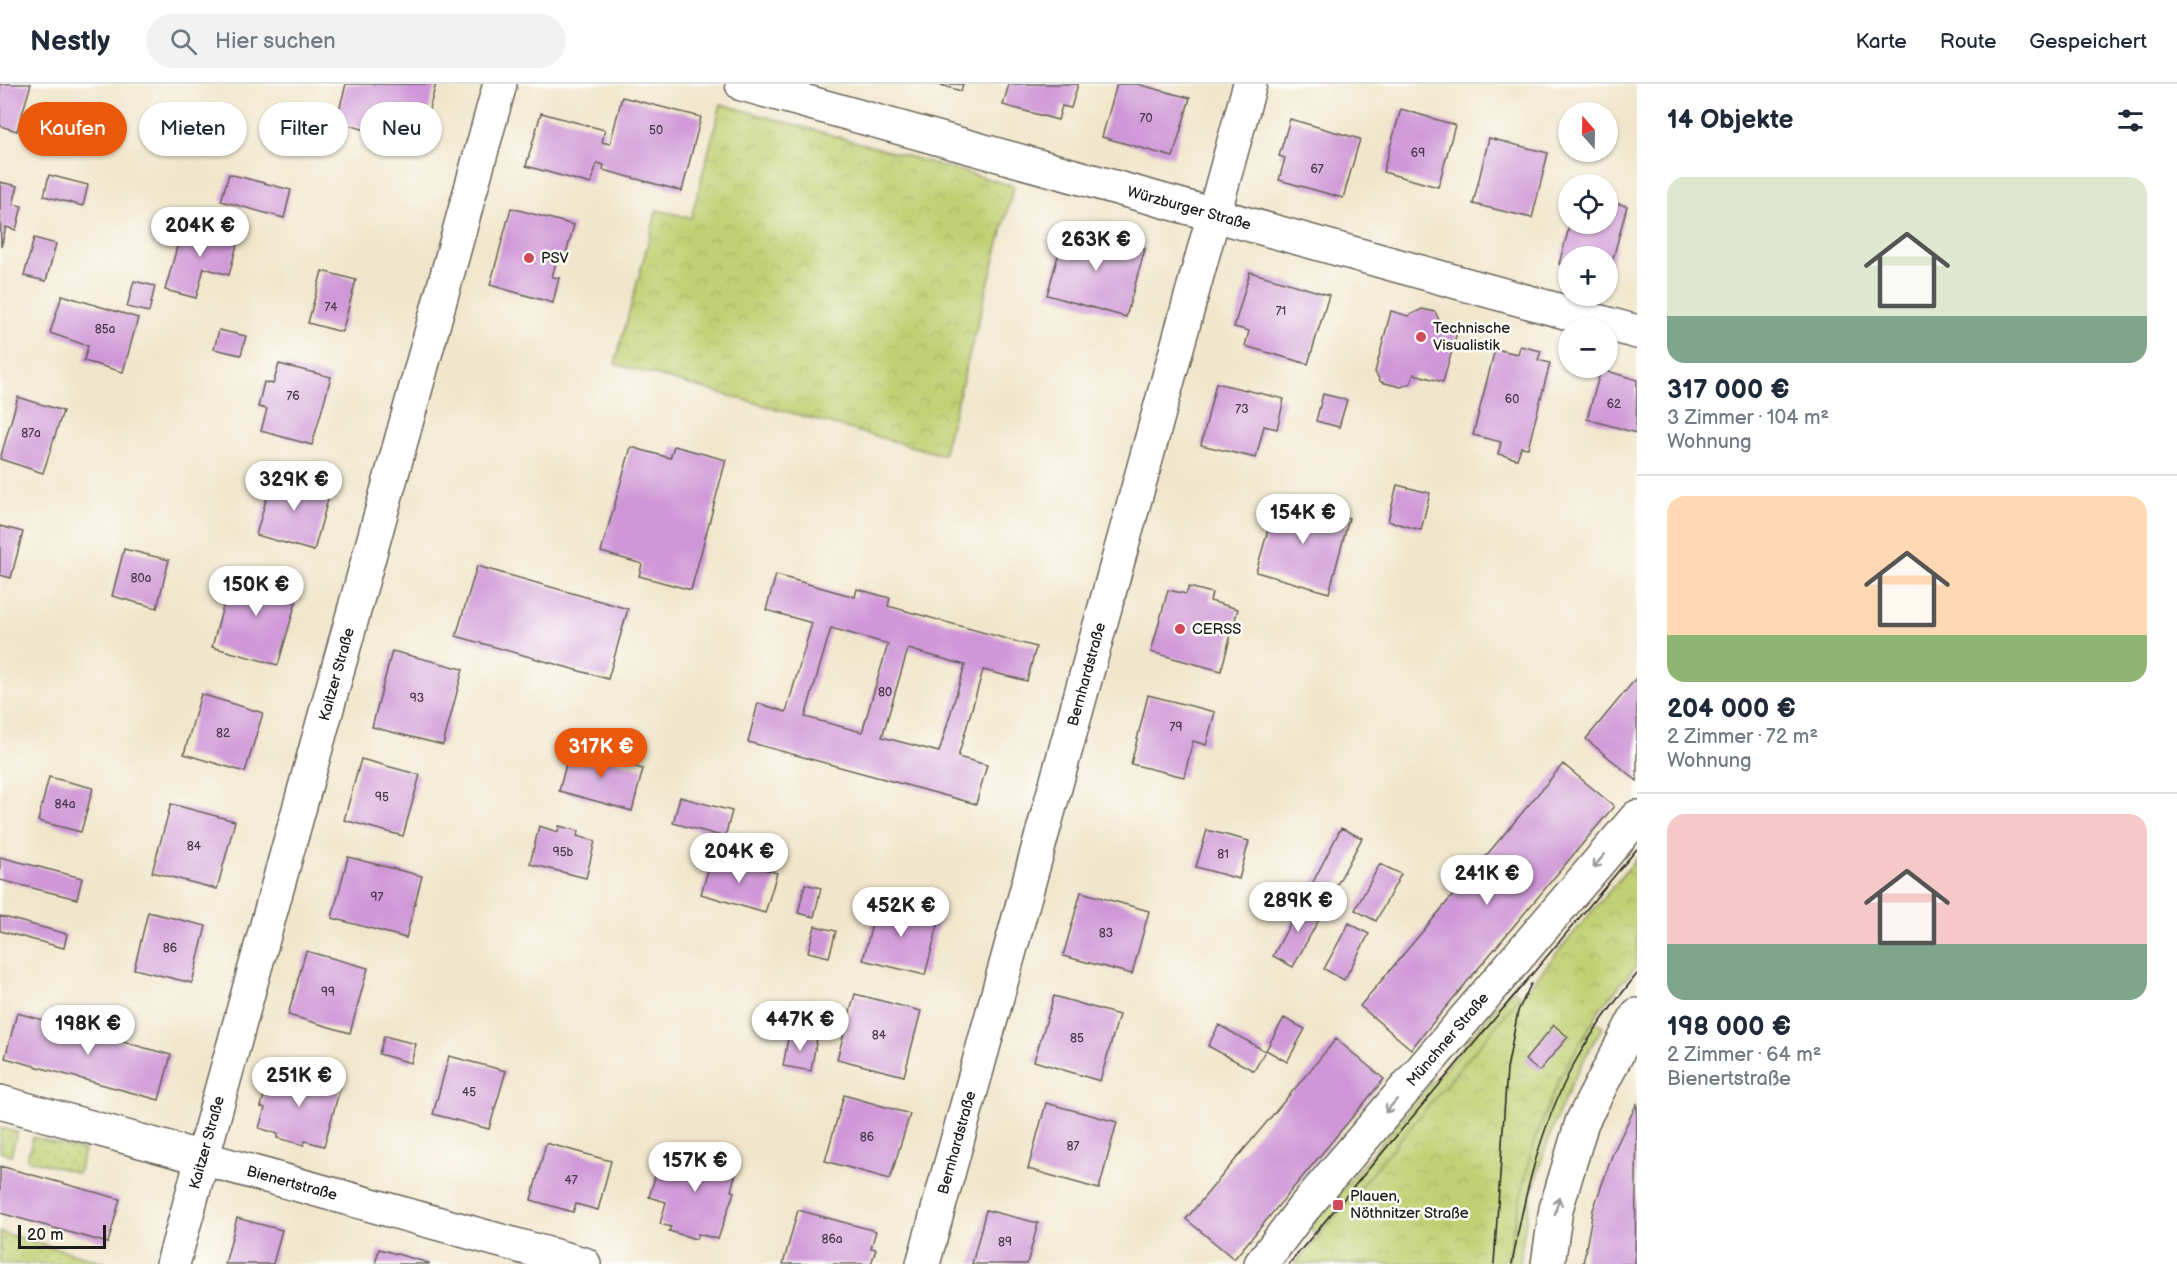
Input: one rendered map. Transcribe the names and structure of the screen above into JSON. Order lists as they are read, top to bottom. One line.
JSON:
{"streets":{"street":["Würzburger Straße","Kaitzer Straße","Bernhardstraße","Münchner Straße","Bienertstraße"]},"crossings":[["Würzburger Straße","Bernhardstraße"],["Kaitzer Straße","Bienertstraße"]],"places":{"other":["PSV","Technische Visualistik","CERSS"],"transit":["Plauen, Nöthnitzer Straße"]},"house_numbers":["70","50","69","67","74","71","85a","76","60","62","73","87a","80a","80","93","79","82","95","84a","84","95b","81","97","83","86","99","84","85","45","86","87","47","86a","89"],"scale_bar":"20 m","north":"top","page":{"header":"Nestly","search":"Hier suchen","nav":["Karte","Route","Gespeichert"],"heading":"14 Objekte","map_buttons":["+","−"],"chip":["Kaufen","Mieten","Filter","Neu"],"list":[{"name":"317 000 €","note":"3 Zimmer · 104 m² · Wohnung"},{"name":"204 000 €","note":"2 Zimmer · 72 m² · Wohnung"},{"name":"198 000 €","note":"2 Zimmer · 64 m² · Bienertstraße"}],"price":["204K €","263K €","329K €","154K €","150K €","317K €","204K €","241K €","289K €","452K €","447K €","198K €","251K €","157K €"],"scale":"20 m"}}
